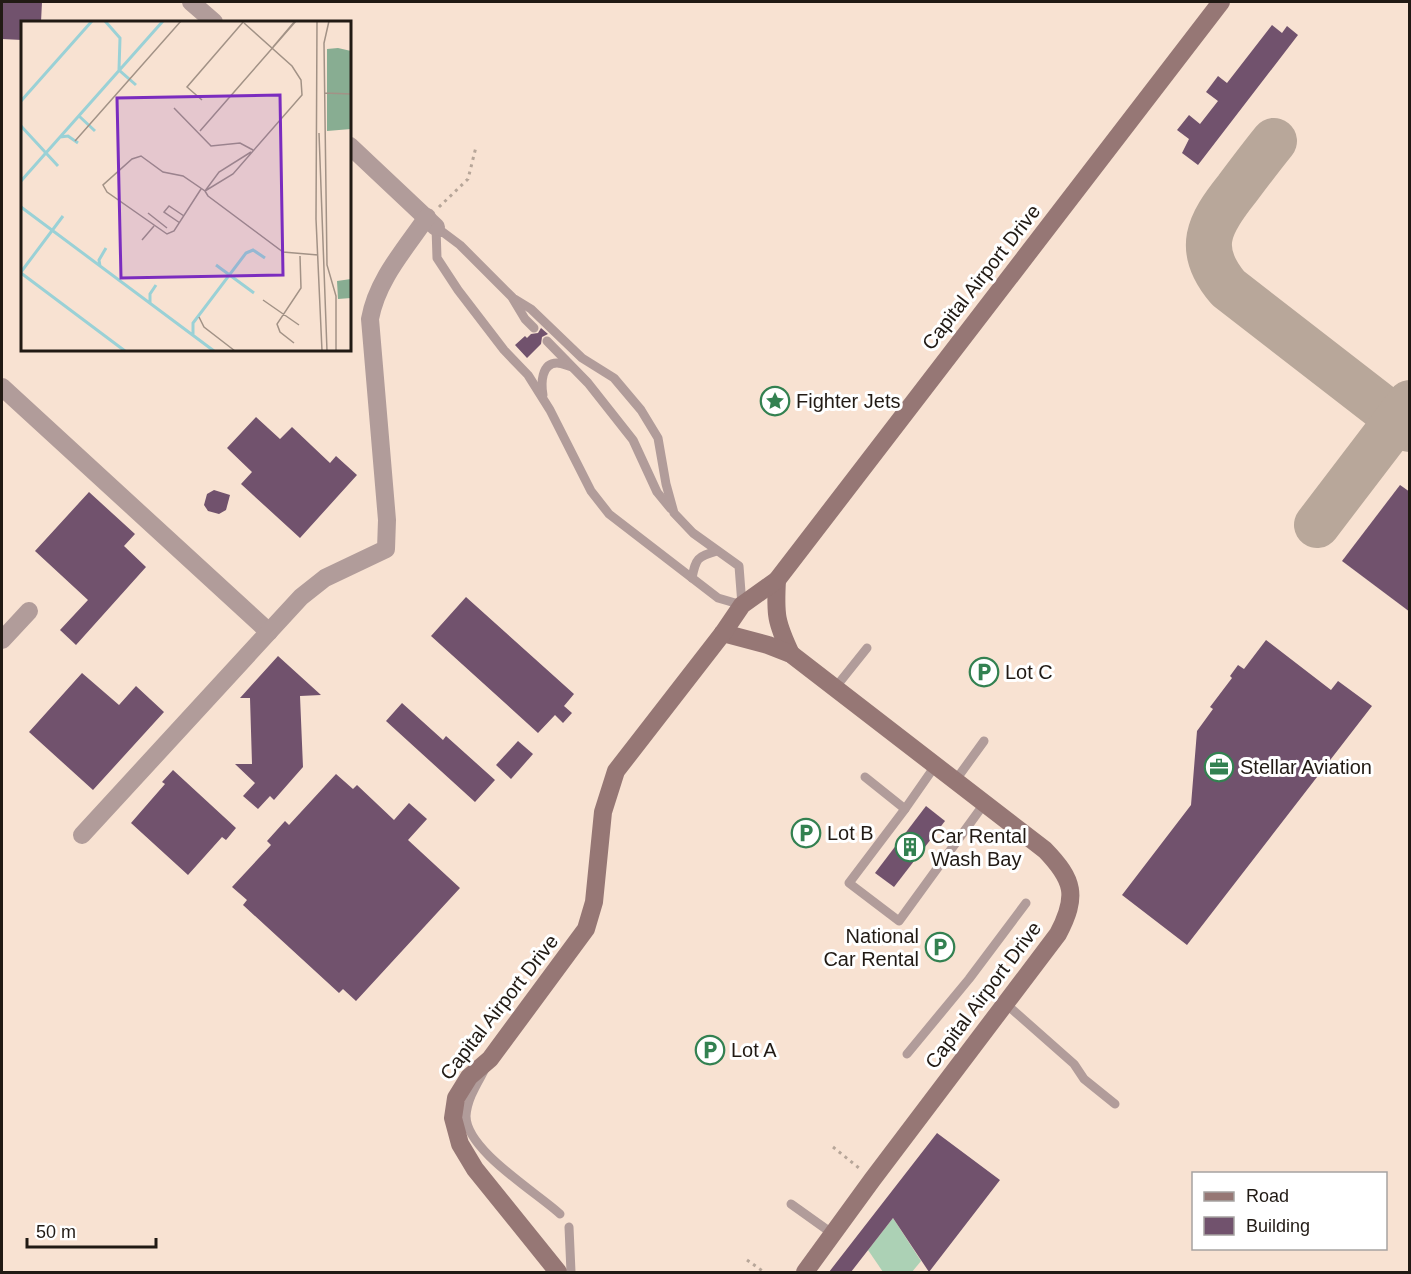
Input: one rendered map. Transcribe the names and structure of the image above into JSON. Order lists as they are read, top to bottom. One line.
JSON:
{"streets":{"street":["Capital Airport Drive"]},"places":{"place":["Fighter Jets"],"parking":["Lot C","Lot B","National Car Rental","Lot A"],"office":["Stellar Aviation"],"building":["Car Rental Wash Bay"]},"legend":["Road","Building"],"scale_bar":"50 m"}
